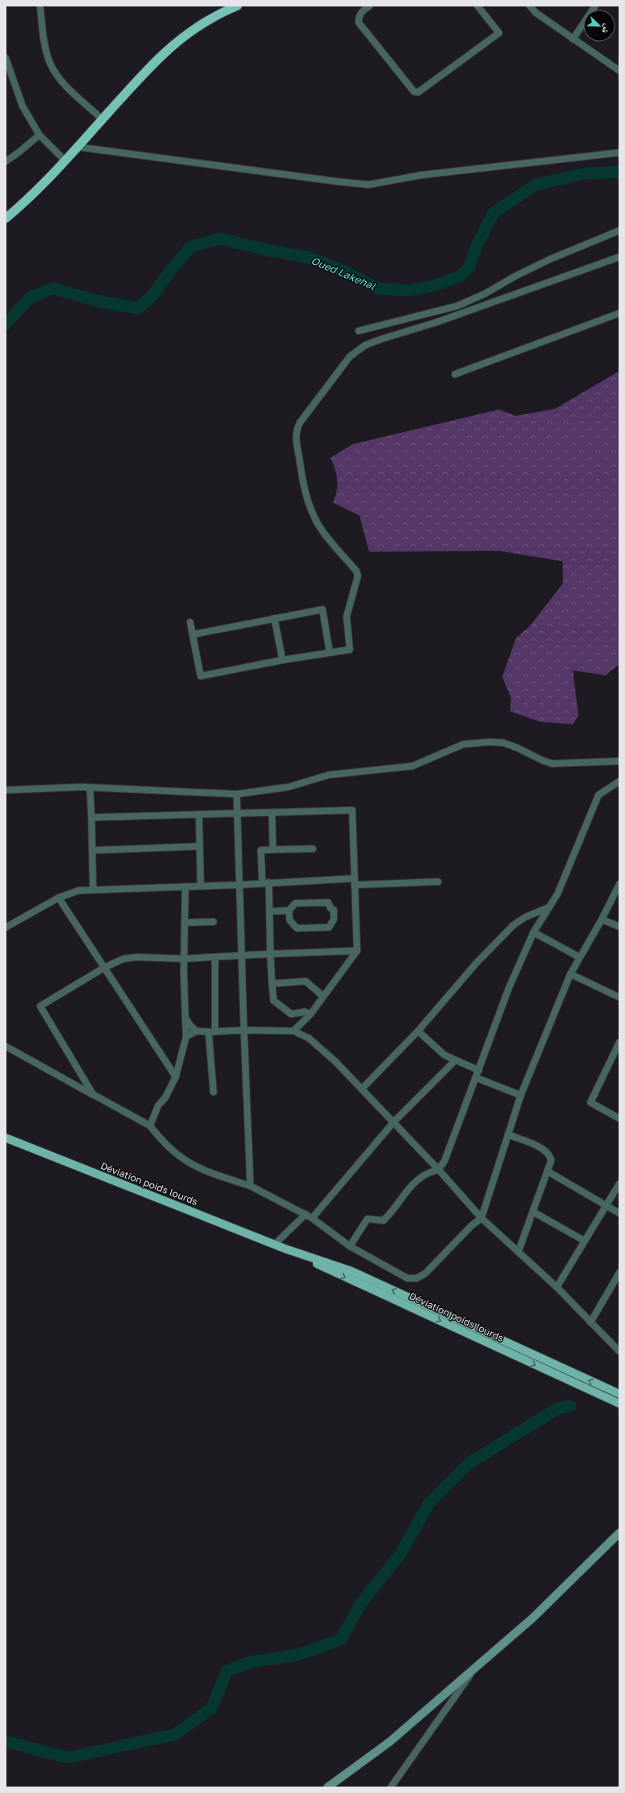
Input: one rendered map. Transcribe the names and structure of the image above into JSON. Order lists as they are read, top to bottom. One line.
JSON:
{"streets":{"main road":["Déviation poids lourds"]},"water":["Oued Lakehal"],"north":"bottom right"}
